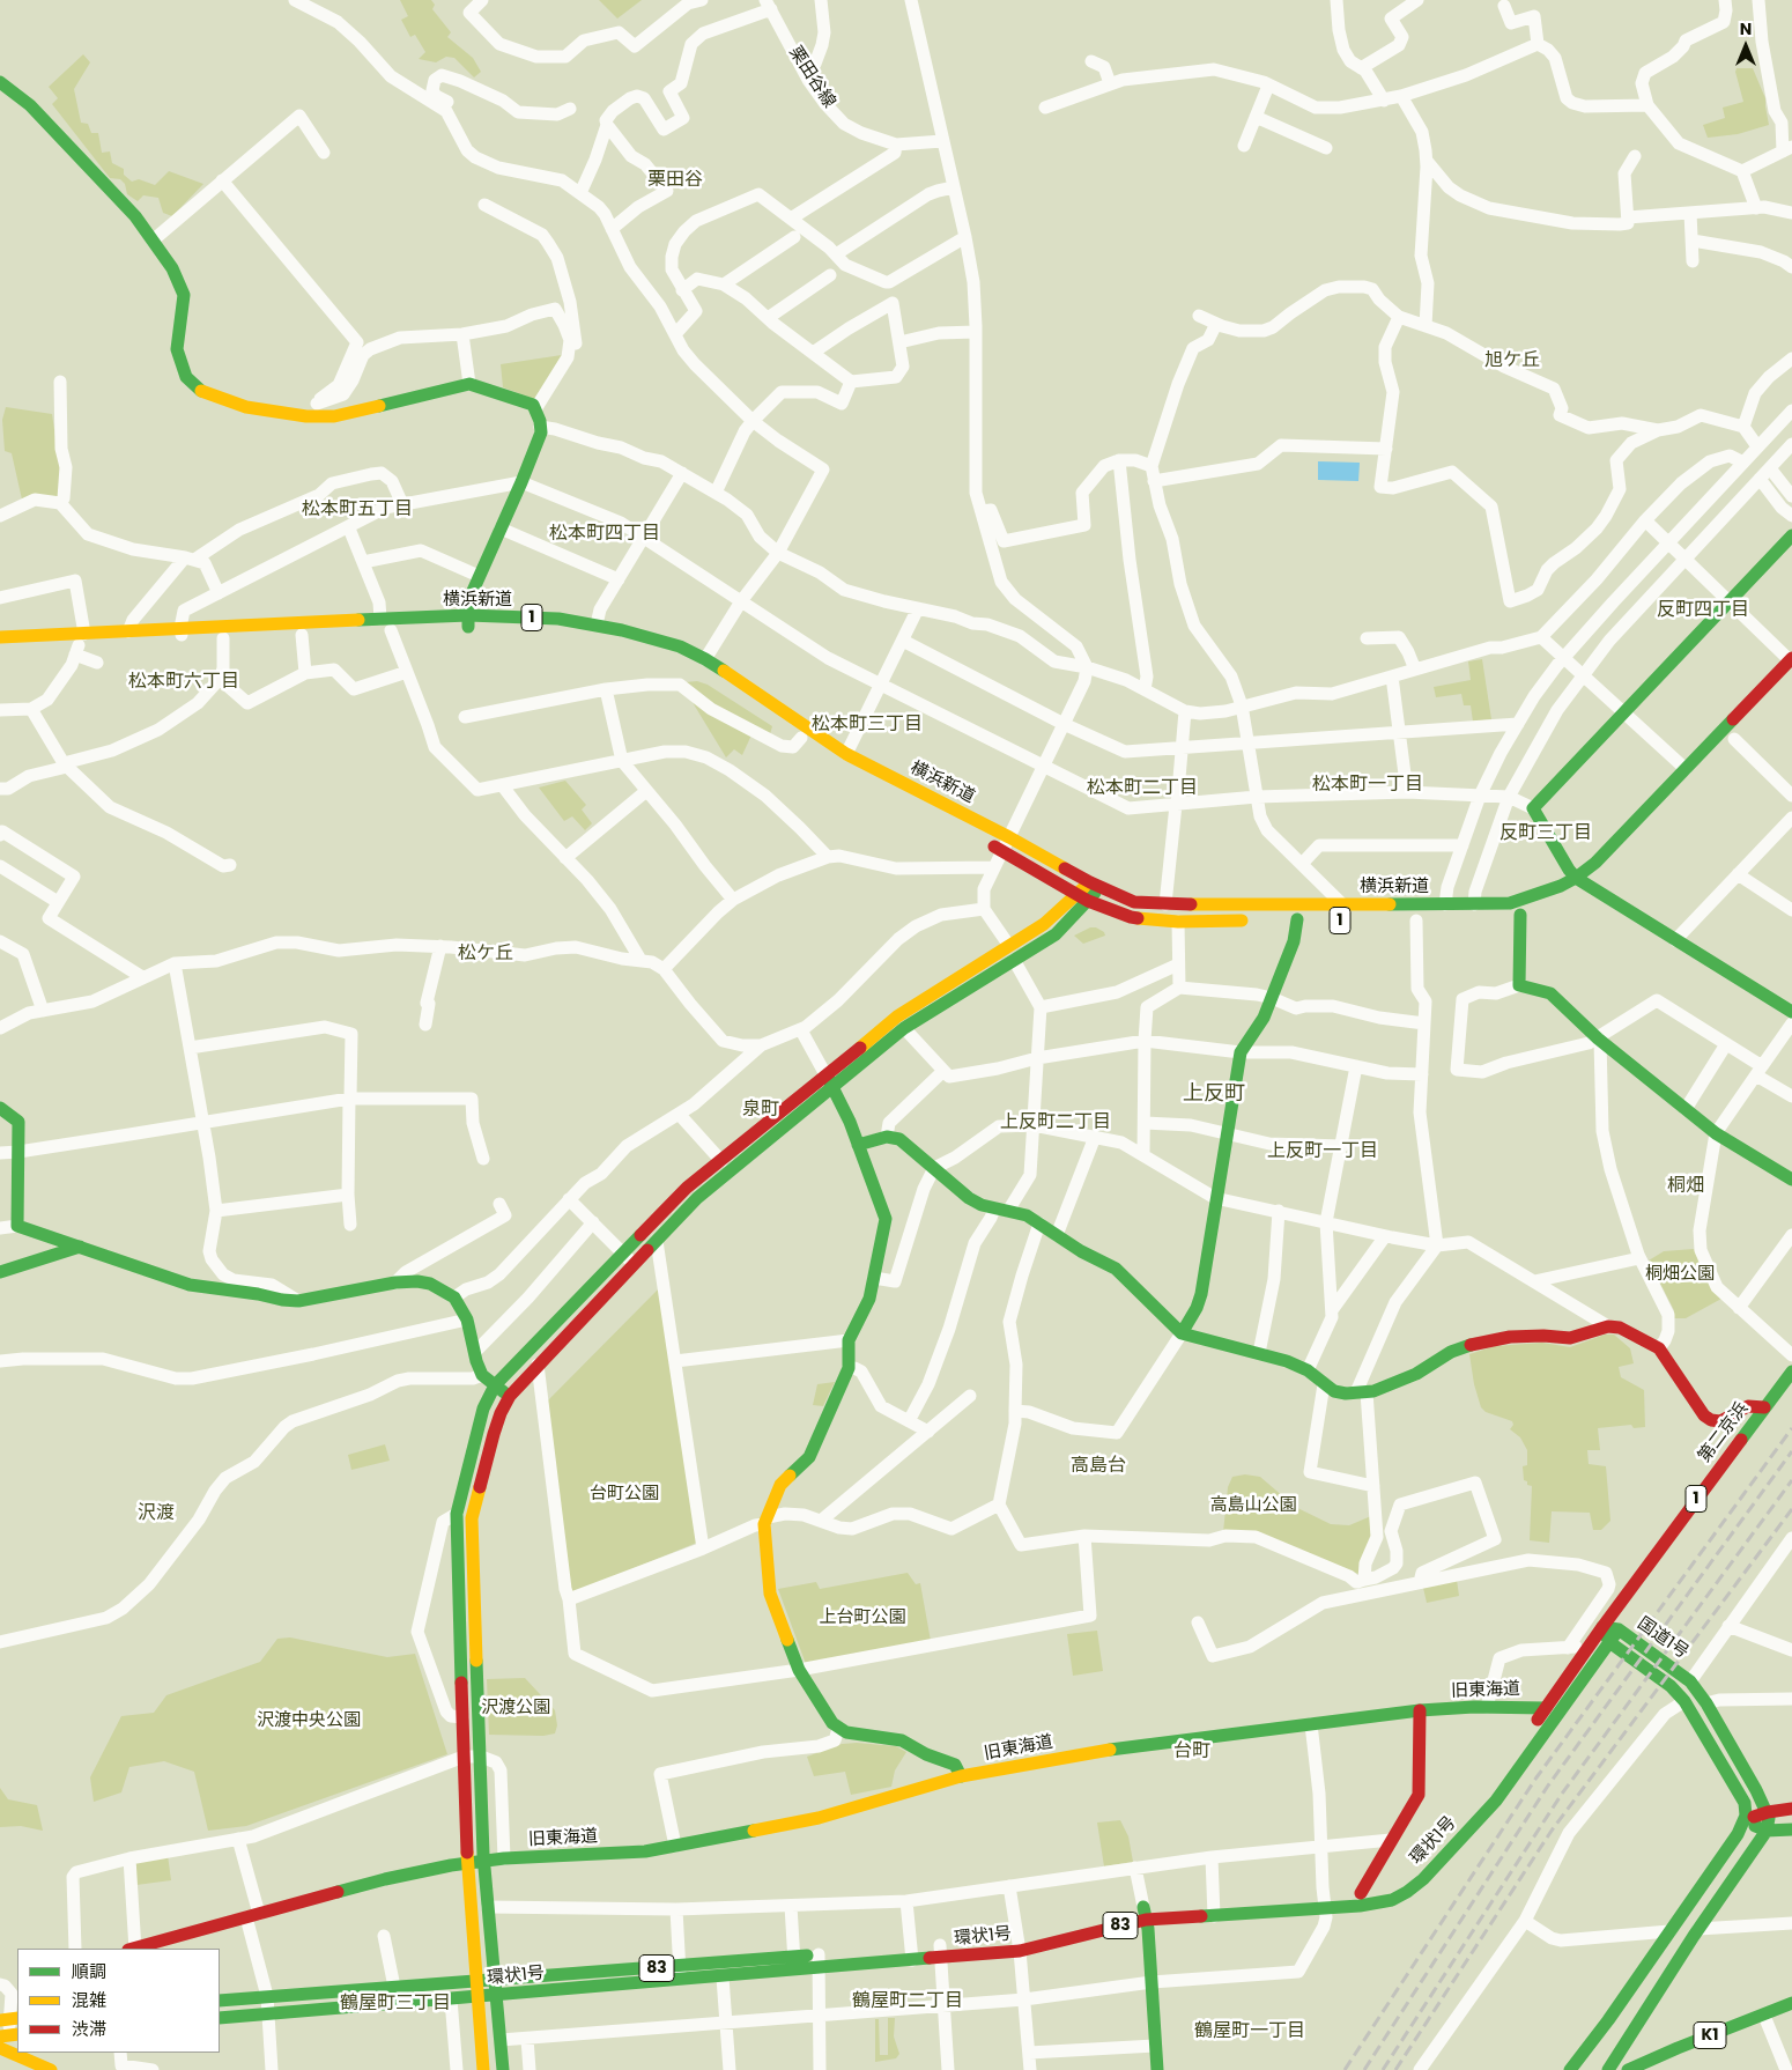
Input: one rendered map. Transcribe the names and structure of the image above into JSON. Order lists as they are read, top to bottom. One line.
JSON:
{"streets":{"main road":["横浜新道","1","第二京浜","国道1号","旧東海道","環状1号","83","K1"],"street":["栗田谷線"]},"crossings":[["第二京浜","国道1号"],["国道1号","環状1号"]],"districts":["栗田谷","旭ケ丘","松本町五丁目","松本町四丁目","反町四丁目","松本町六丁目","松本町三丁目","松本町一丁目","松本町二丁目","反町三丁目","松ケ丘","上反町","泉町","上反町二丁目","上反町一丁目","桐畑","高島台","沢渡","台町","鶴屋町二丁目","鶴屋町三丁目","鶴屋町一丁目"],"parks":["桐畑公園","台町公園","高島山公園","上台町公園","沢渡公園","沢渡中央公園"],"legend":["順調","混雑","渋滞"],"north":"top"}
